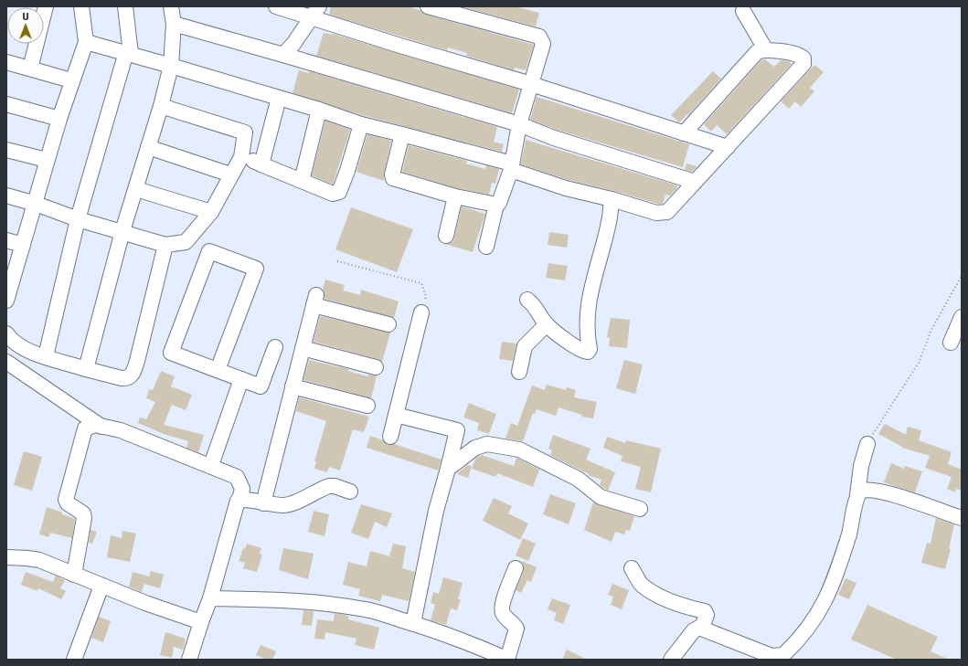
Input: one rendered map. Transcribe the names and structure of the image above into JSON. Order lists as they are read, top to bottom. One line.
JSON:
{"north":"top"}
